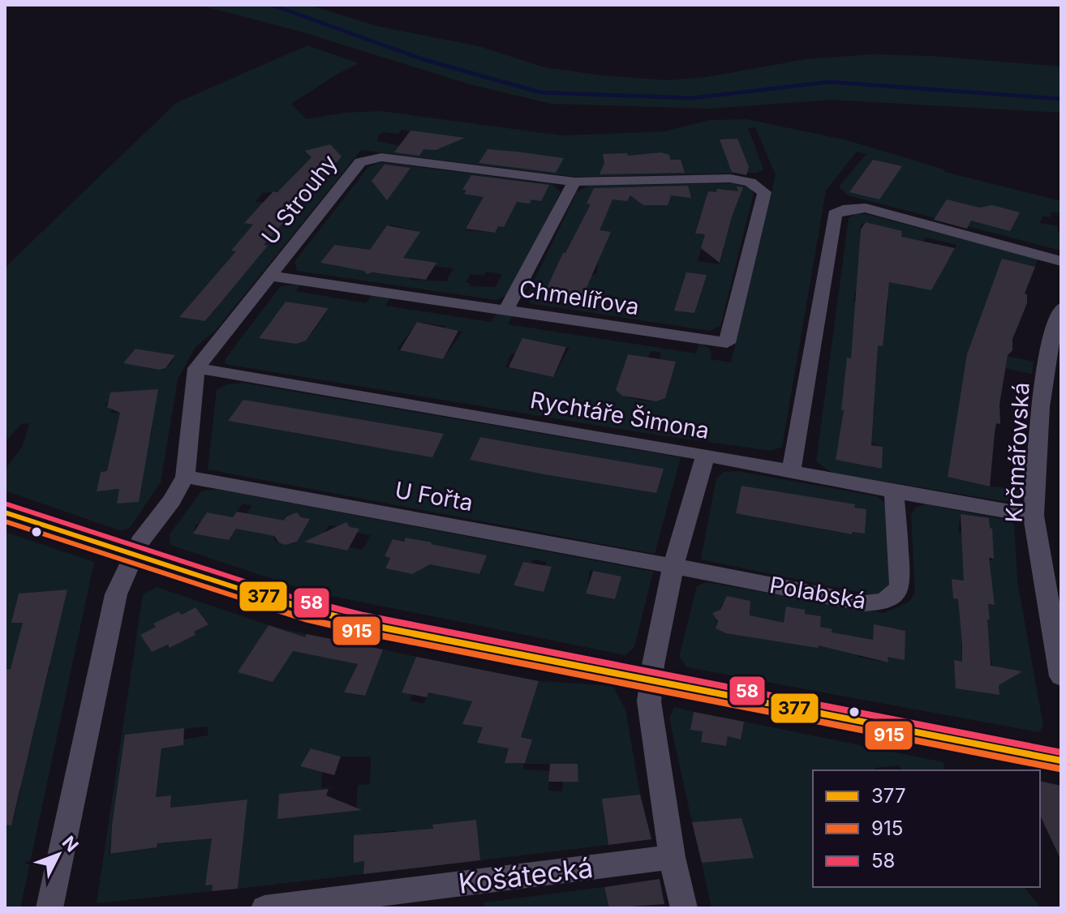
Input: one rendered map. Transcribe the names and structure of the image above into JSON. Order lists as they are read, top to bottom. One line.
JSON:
{"streets":{"street":["U Strouhy","Chmelířova","Rychtáře Šimona","Krčmářovská","U Fořta","Polabská","Košátecká"]},"crossings":[["U Strouhy","Chmelířova"],["U Strouhy","Rychtáře Šimona"],["Rychtáře Šimona","Krčmářovská"],["Rychtáře Šimona","Polabská"],["U Fořta","Polabská"]],"lines":["transit line 58","transit line 377","transit line 915"],"legend":["377","915","58"],"north":"top right"}
